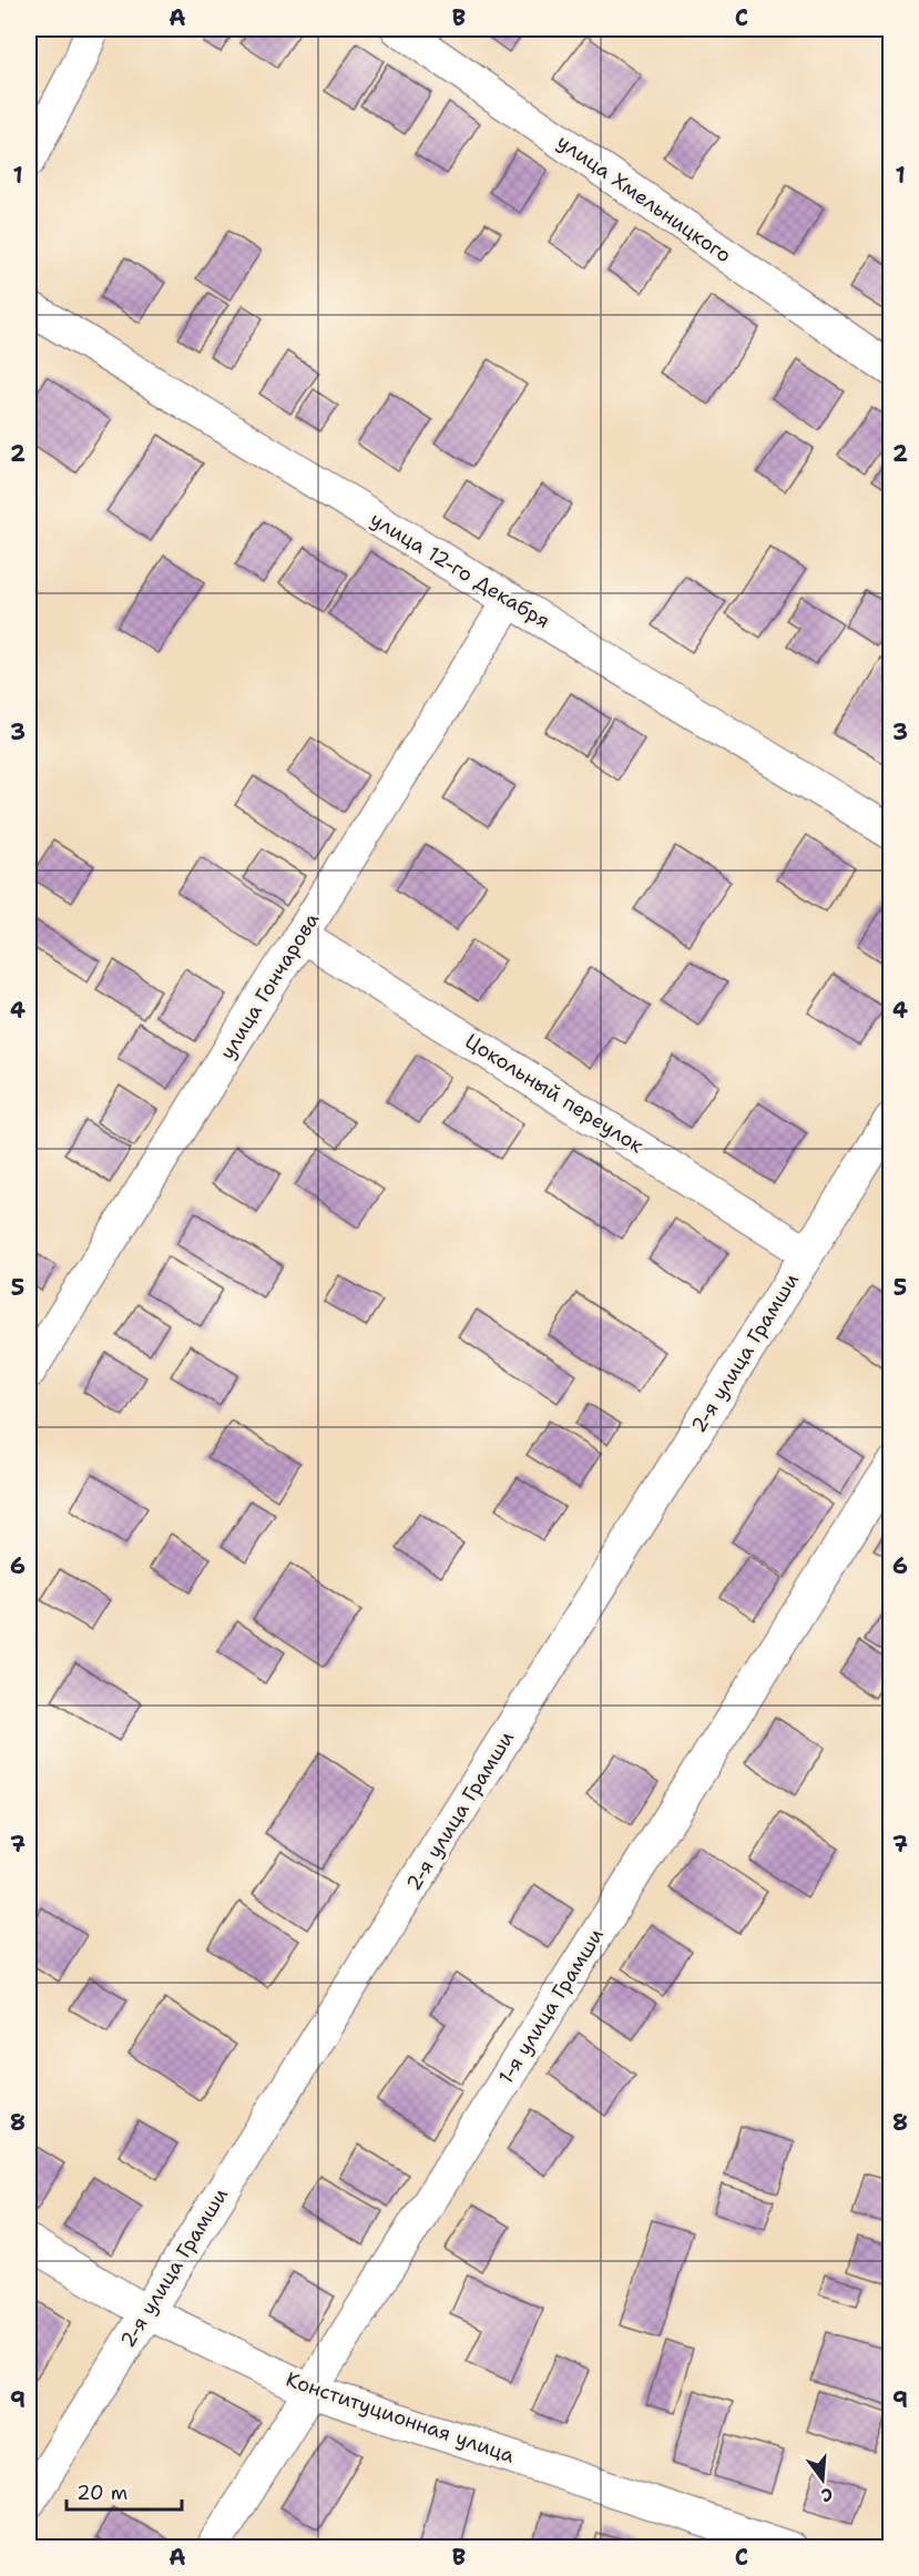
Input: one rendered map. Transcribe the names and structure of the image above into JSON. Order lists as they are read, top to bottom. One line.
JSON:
{"streets":{"street":["улица Хмельницкого","улица 12-го Декабря","улица Гончарова","Цокольный переулок","2-я улица Грамши","1-я улица Грамши","Конституционная улица"]},"crossings":[["улица 12-го Декабря","улица Гончарова"],["улица Гончарова","Цокольный переулок"],["Цокольный переулок","2-я улица Грамши"],["2-я улица Грамши","Конституционная улица"],["1-я улица Грамши","Конституционная улица"]],"scale_bar":"20 m","north":"bottom","grid":{"columns":["A","B","C"],"rows":["1","2","3","4","5","6","7","8","9"]}}
